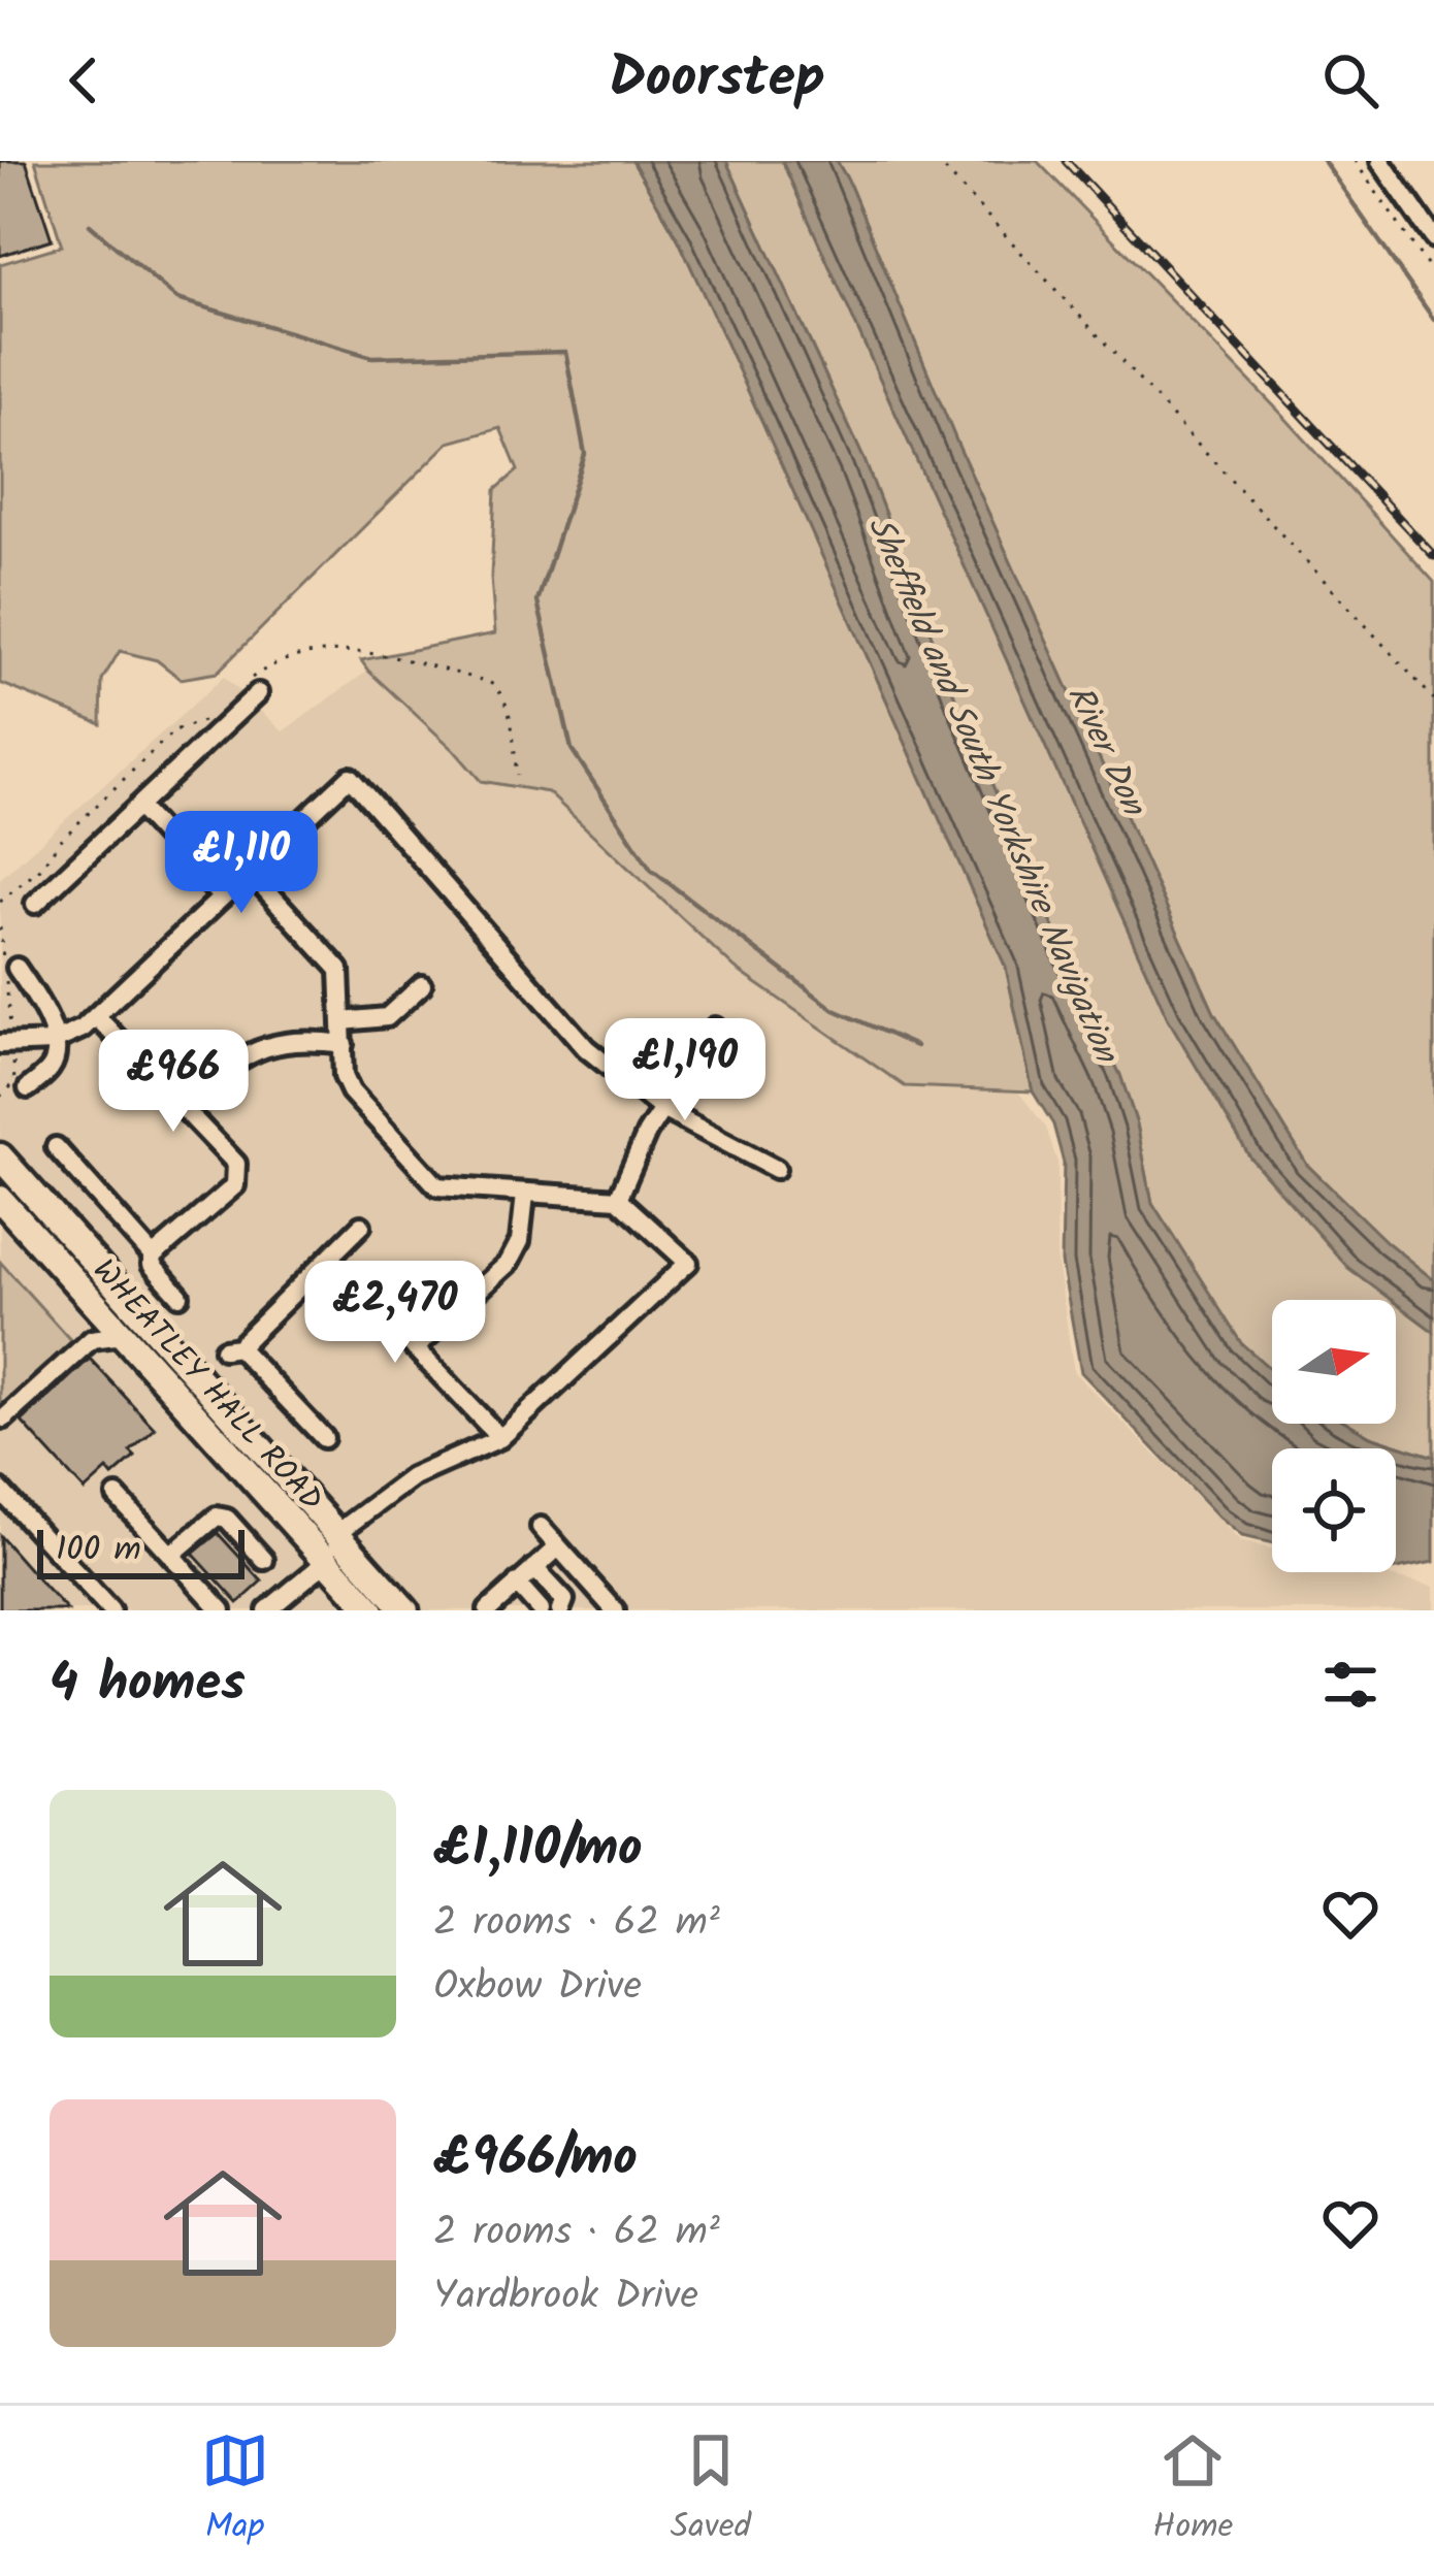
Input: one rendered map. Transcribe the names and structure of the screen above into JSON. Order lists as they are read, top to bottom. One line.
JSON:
{"streets":{"highway":["WHEATLEY HALL ROAD"]},"water":["River Don","Sheffield and South Yorkshire Navigation"],"scale_bar":"100 m","north":"right","page":{"header":"Doorstep","price":["£1,110","£1,190","£966","£2,470"],"scale":"100 m","heading":"4 homes","list":[{"name":"£1,110/mo","note":"2 rooms · 62 m² · Oxbow Drive"},{"name":"£966/mo","note":"2 rooms · 62 m² · Yardbrook Drive"}],"tabs":["Map","Saved","Home"]}}
